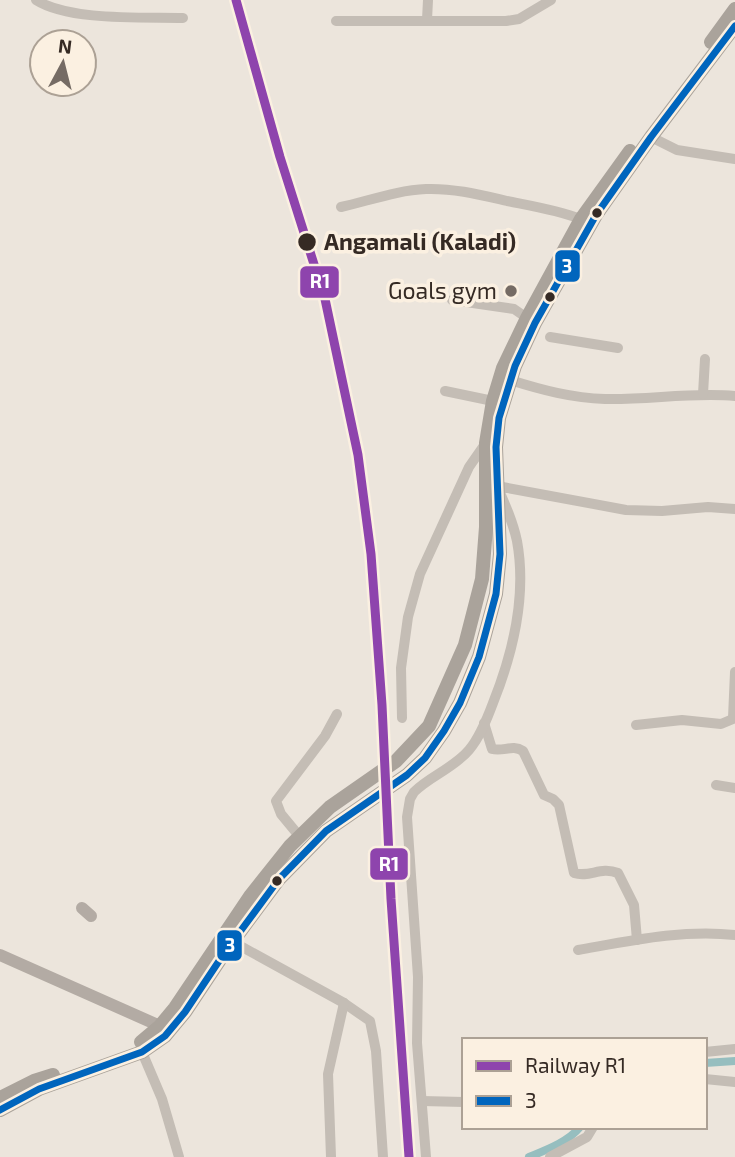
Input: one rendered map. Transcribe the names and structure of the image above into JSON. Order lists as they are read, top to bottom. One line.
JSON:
{"places":["Angamali (Kaladi)","Goals gym"],"lines":["rail line R1","transit line 3"],"legend":["Railway R1","3"],"north":"top"}
